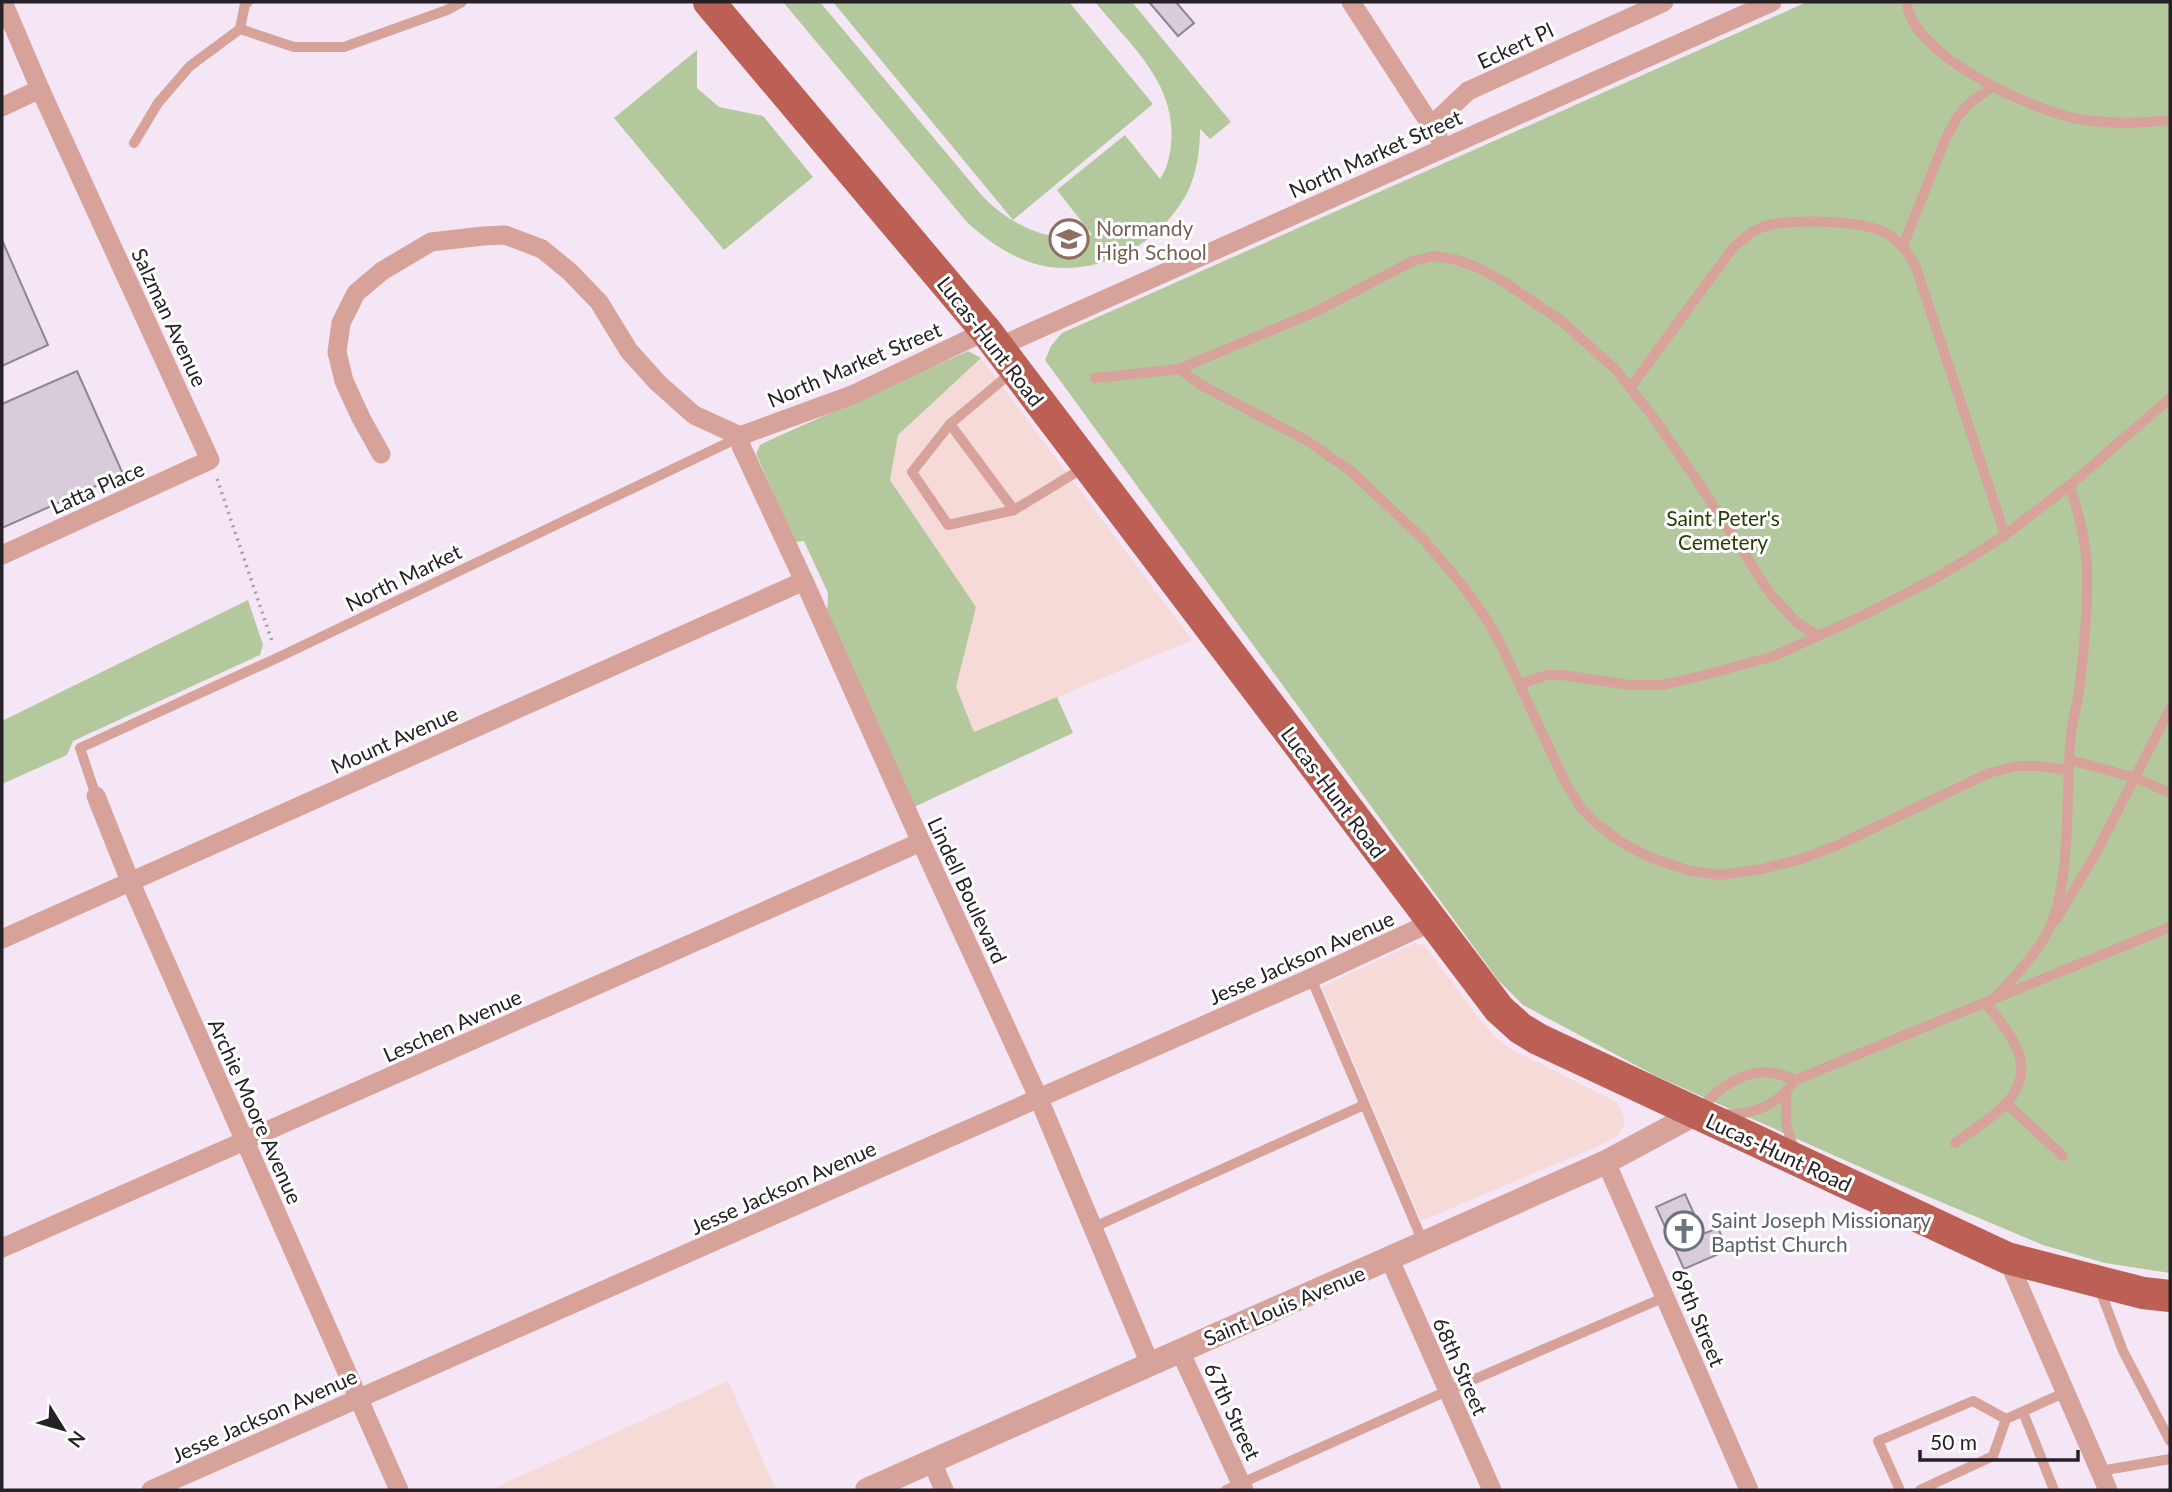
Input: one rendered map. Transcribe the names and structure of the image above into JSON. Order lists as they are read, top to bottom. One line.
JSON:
{"streets":{"main road":["Lucas-Hunt Road"],"street":["Eckert Pl","North Market Street","Salzman Avenue","Latta Place","Mount Avenue","Lindell Boulevard","Jesse Jackson Avenue","Leschen Avenue","Archie Moore Avenue","Saint Louis Avenue","69th Street","68th Street","67th Street"],"lane":["North Market"]},"crossings":[["North Market Street","Lucas-Hunt Road"],["North Market Street","North Market"],["North Market Street","Lindell Boulevard"],["Salzman Avenue","Latta Place"],["Lucas-Hunt Road","Jesse Jackson Avenue"],["Lucas-Hunt Road","Saint Louis Avenue"],["North Market","Lindell Boulevard"],["North Market","Archie Moore Avenue"],["Mount Avenue","Lindell Boulevard"],["Mount Avenue","Archie Moore Avenue"],["Lindell Boulevard","Jesse Jackson Avenue"],["Lindell Boulevard","Leschen Avenue"],["Lindell Boulevard","Saint Louis Avenue"],["Jesse Jackson Avenue","Archie Moore Avenue"],["Leschen Avenue","Archie Moore Avenue"],["Saint Louis Avenue","69th Street"],["Saint Louis Avenue","68th Street"],["Saint Louis Avenue","67th Street"]],"parks":["Saint Peter's Cemetery"],"places":{"school or university":["Normandy High School"],"church":["Saint Joseph Missionary Baptist Church"]},"scale_bar":"50 m","north":"bottom right"}
